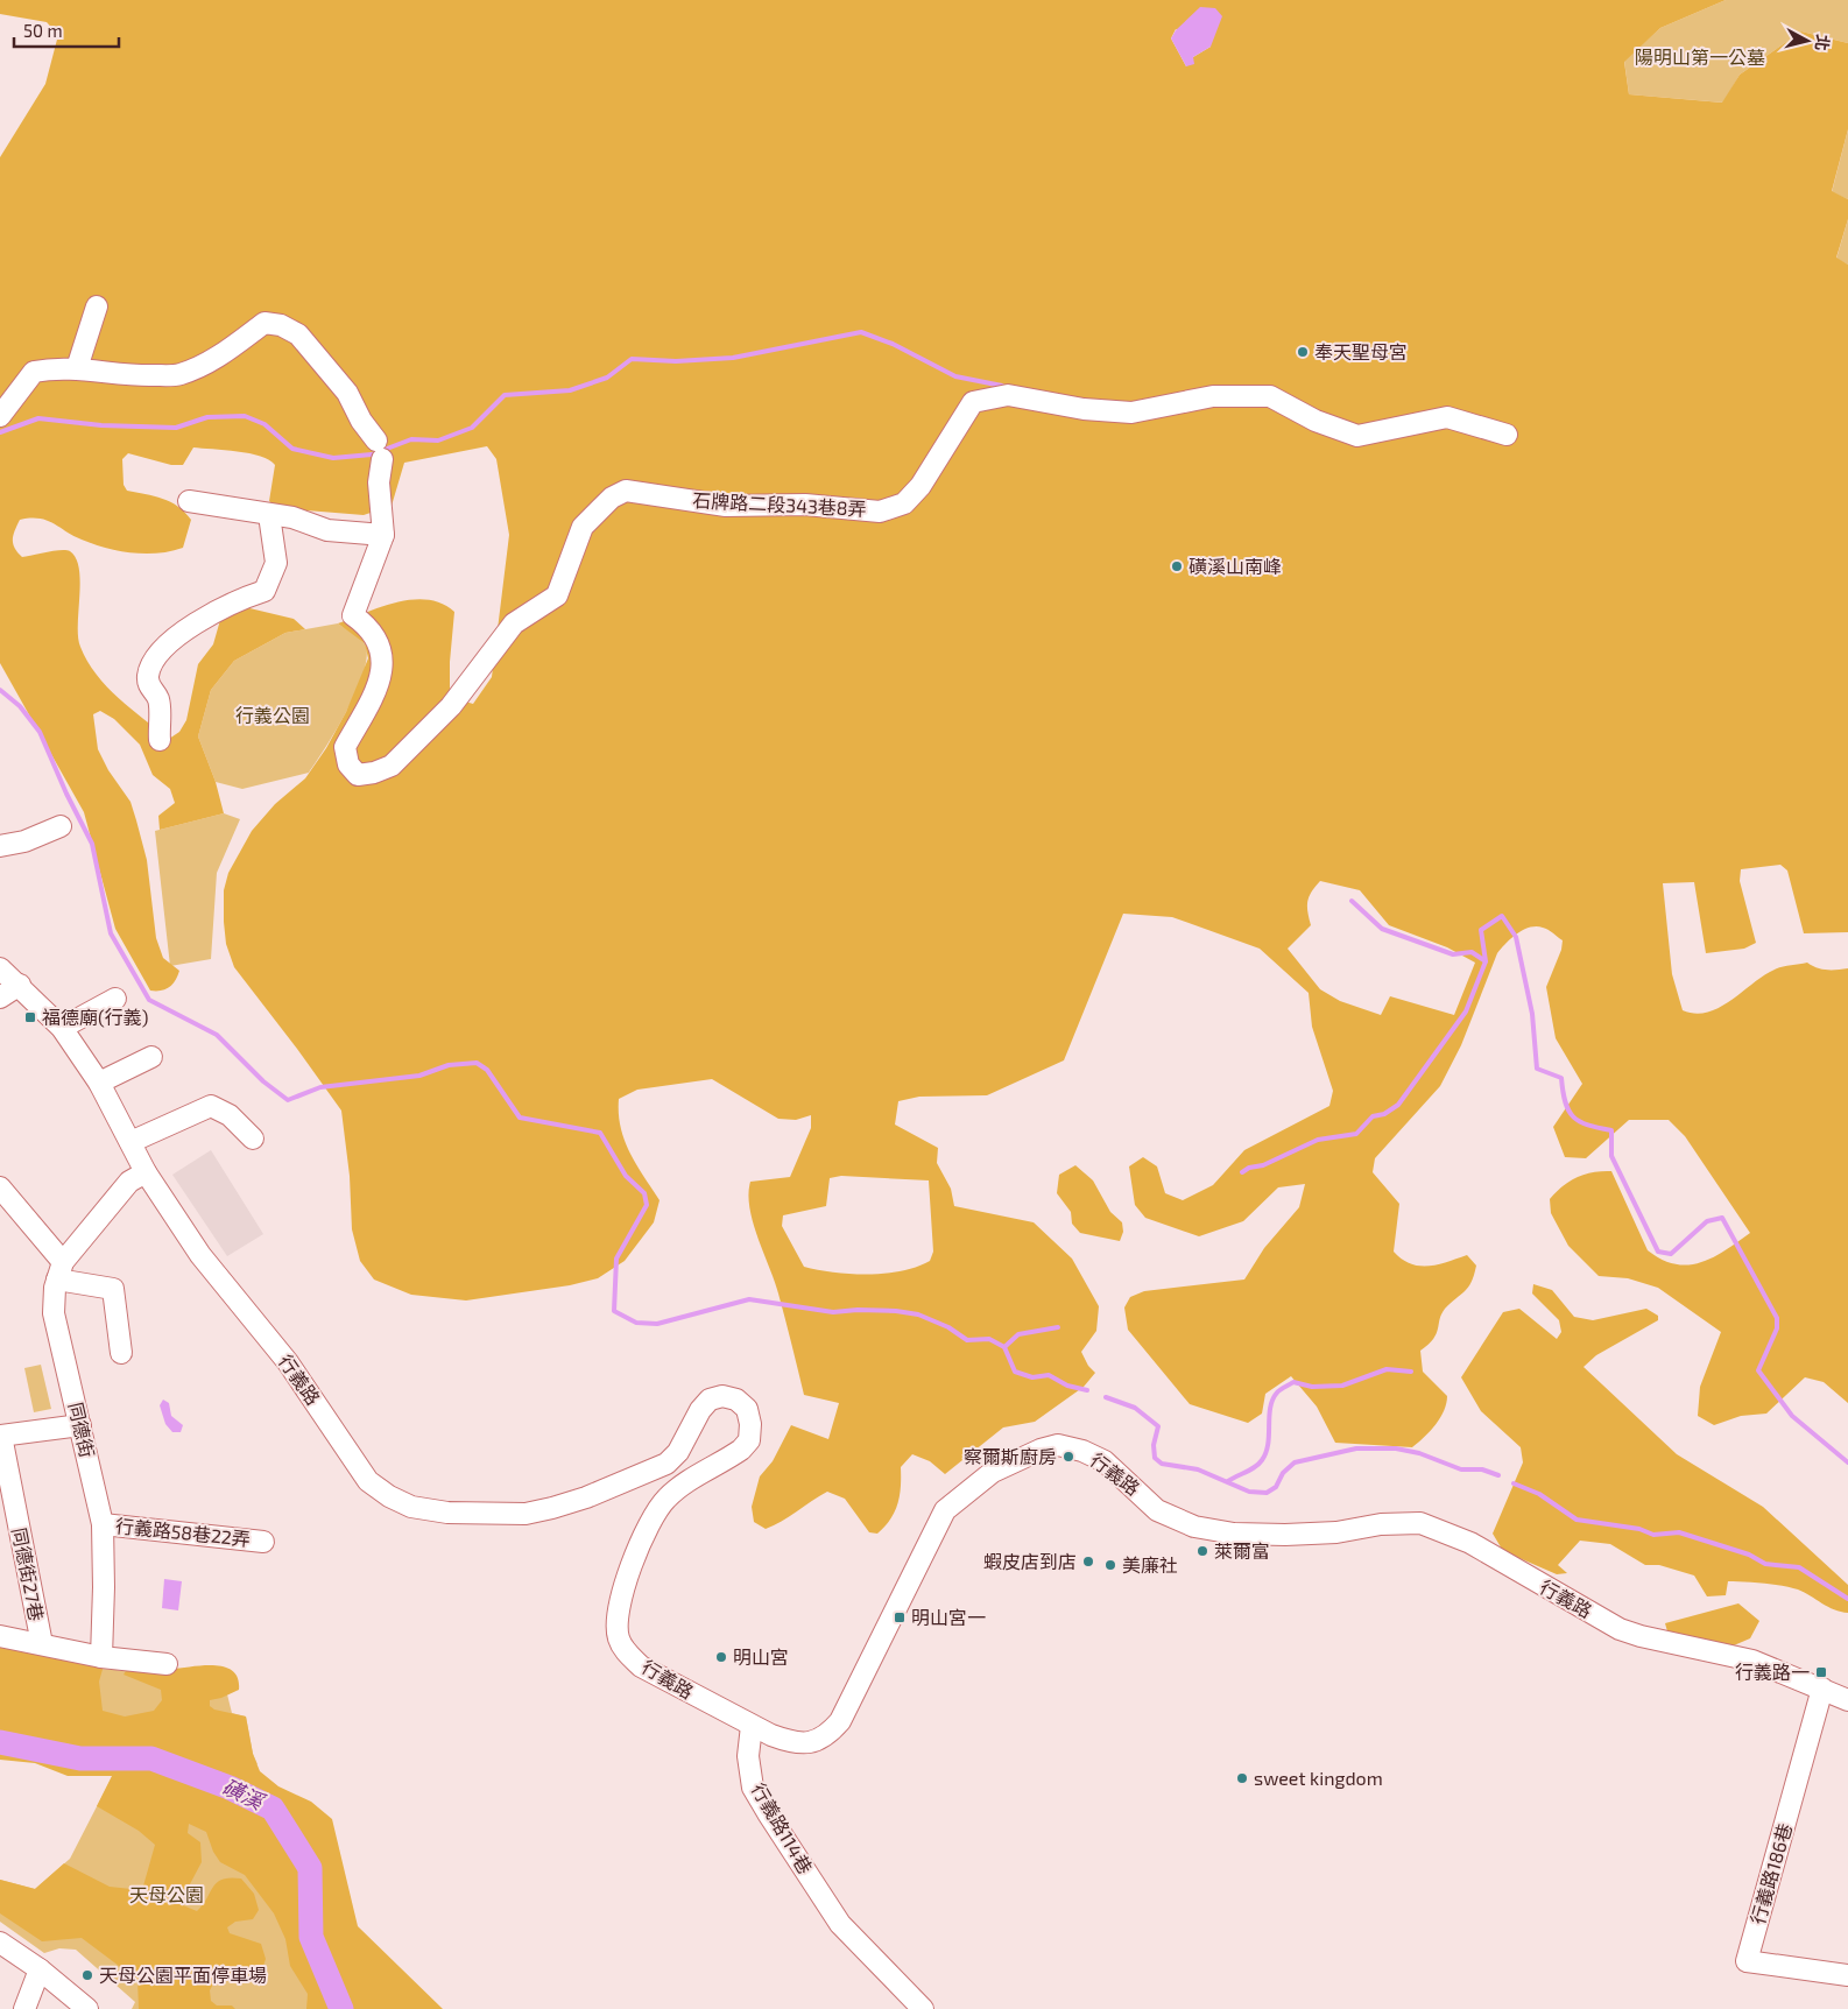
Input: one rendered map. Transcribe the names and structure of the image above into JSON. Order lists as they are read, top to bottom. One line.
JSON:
{"streets":{"street":["石牌路二段343巷8弄","行義路","同德街","行義路58巷22弄","同德街27巷","行義路114巷","行義路186巷"]},"crossings":[["行義路","行義路114巷"],["行義路","行義路186巷"],["同德街","行義路58巷22弄"]],"water":["磺溪"],"parks":["陽明山第一公墓","行義公園","天母公園"],"places":{"other":["奉天聖母宮","磺溪山南峰","察爾斯廚房","萊爾富","蝦皮店到店","美廉社","明山宮","sweet kingdom","天母公園平面停車場"],"transit":["福德廟(行義)","明山宮一","行義路一"]},"scale_bar":"50 m","north":"right"}
